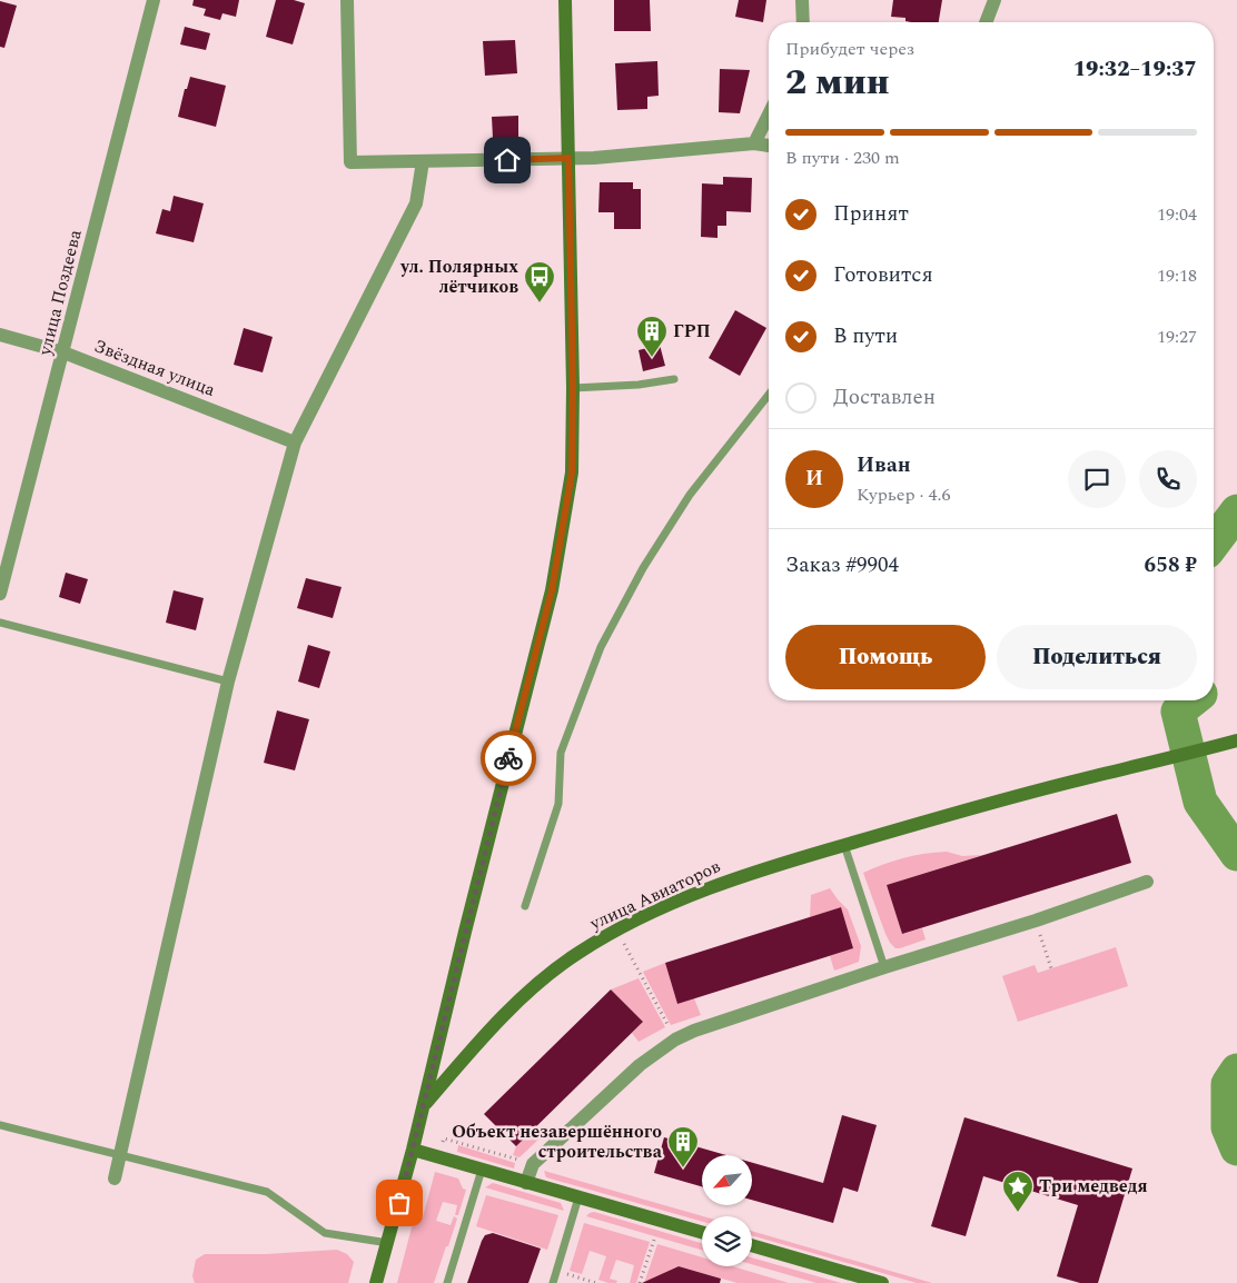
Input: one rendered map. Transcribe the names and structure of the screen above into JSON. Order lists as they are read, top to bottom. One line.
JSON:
{"streets":{"street":["улица Поздеева","Звёздная улица","улица Авиаторов"]},"crossings":[["улица Поздеева","Звёздная улица"]],"places":{"bus stop":["ул. Полярных лётчиков"],"building":["ГРП","Объект незавершённого строительства"],"place":["Три медведя"]},"north":"bottom left","page":{"heading":["2 мин","Прибудет через","19:32–19:37"],"panel":["Иван","Курьер · 4.6","Заказ #9904","658 ₽"],"bar":"В пути · 230 m","list":[["Принят","19:04"],["Готовится","19:18"],["В пути","19:27"],"Доставлен"],"round":"И","buttons":["Помощь","Поделиться"]}}
